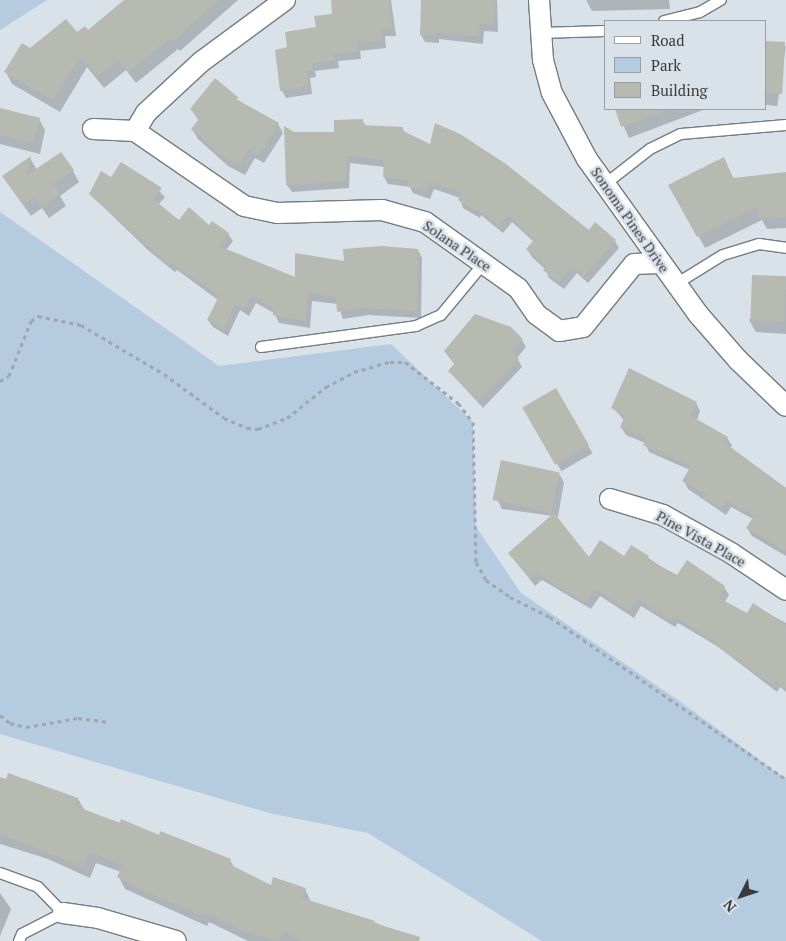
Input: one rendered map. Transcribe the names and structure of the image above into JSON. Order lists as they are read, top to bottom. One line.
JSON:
{"streets":{"street":["Sonoma Pines Drive","Solana Place","Pine Vista Place"]},"crossings":[["Sonoma Pines Drive","Solana Place"]],"legend":["Road","Park","Building"],"north":"bottom left"}
